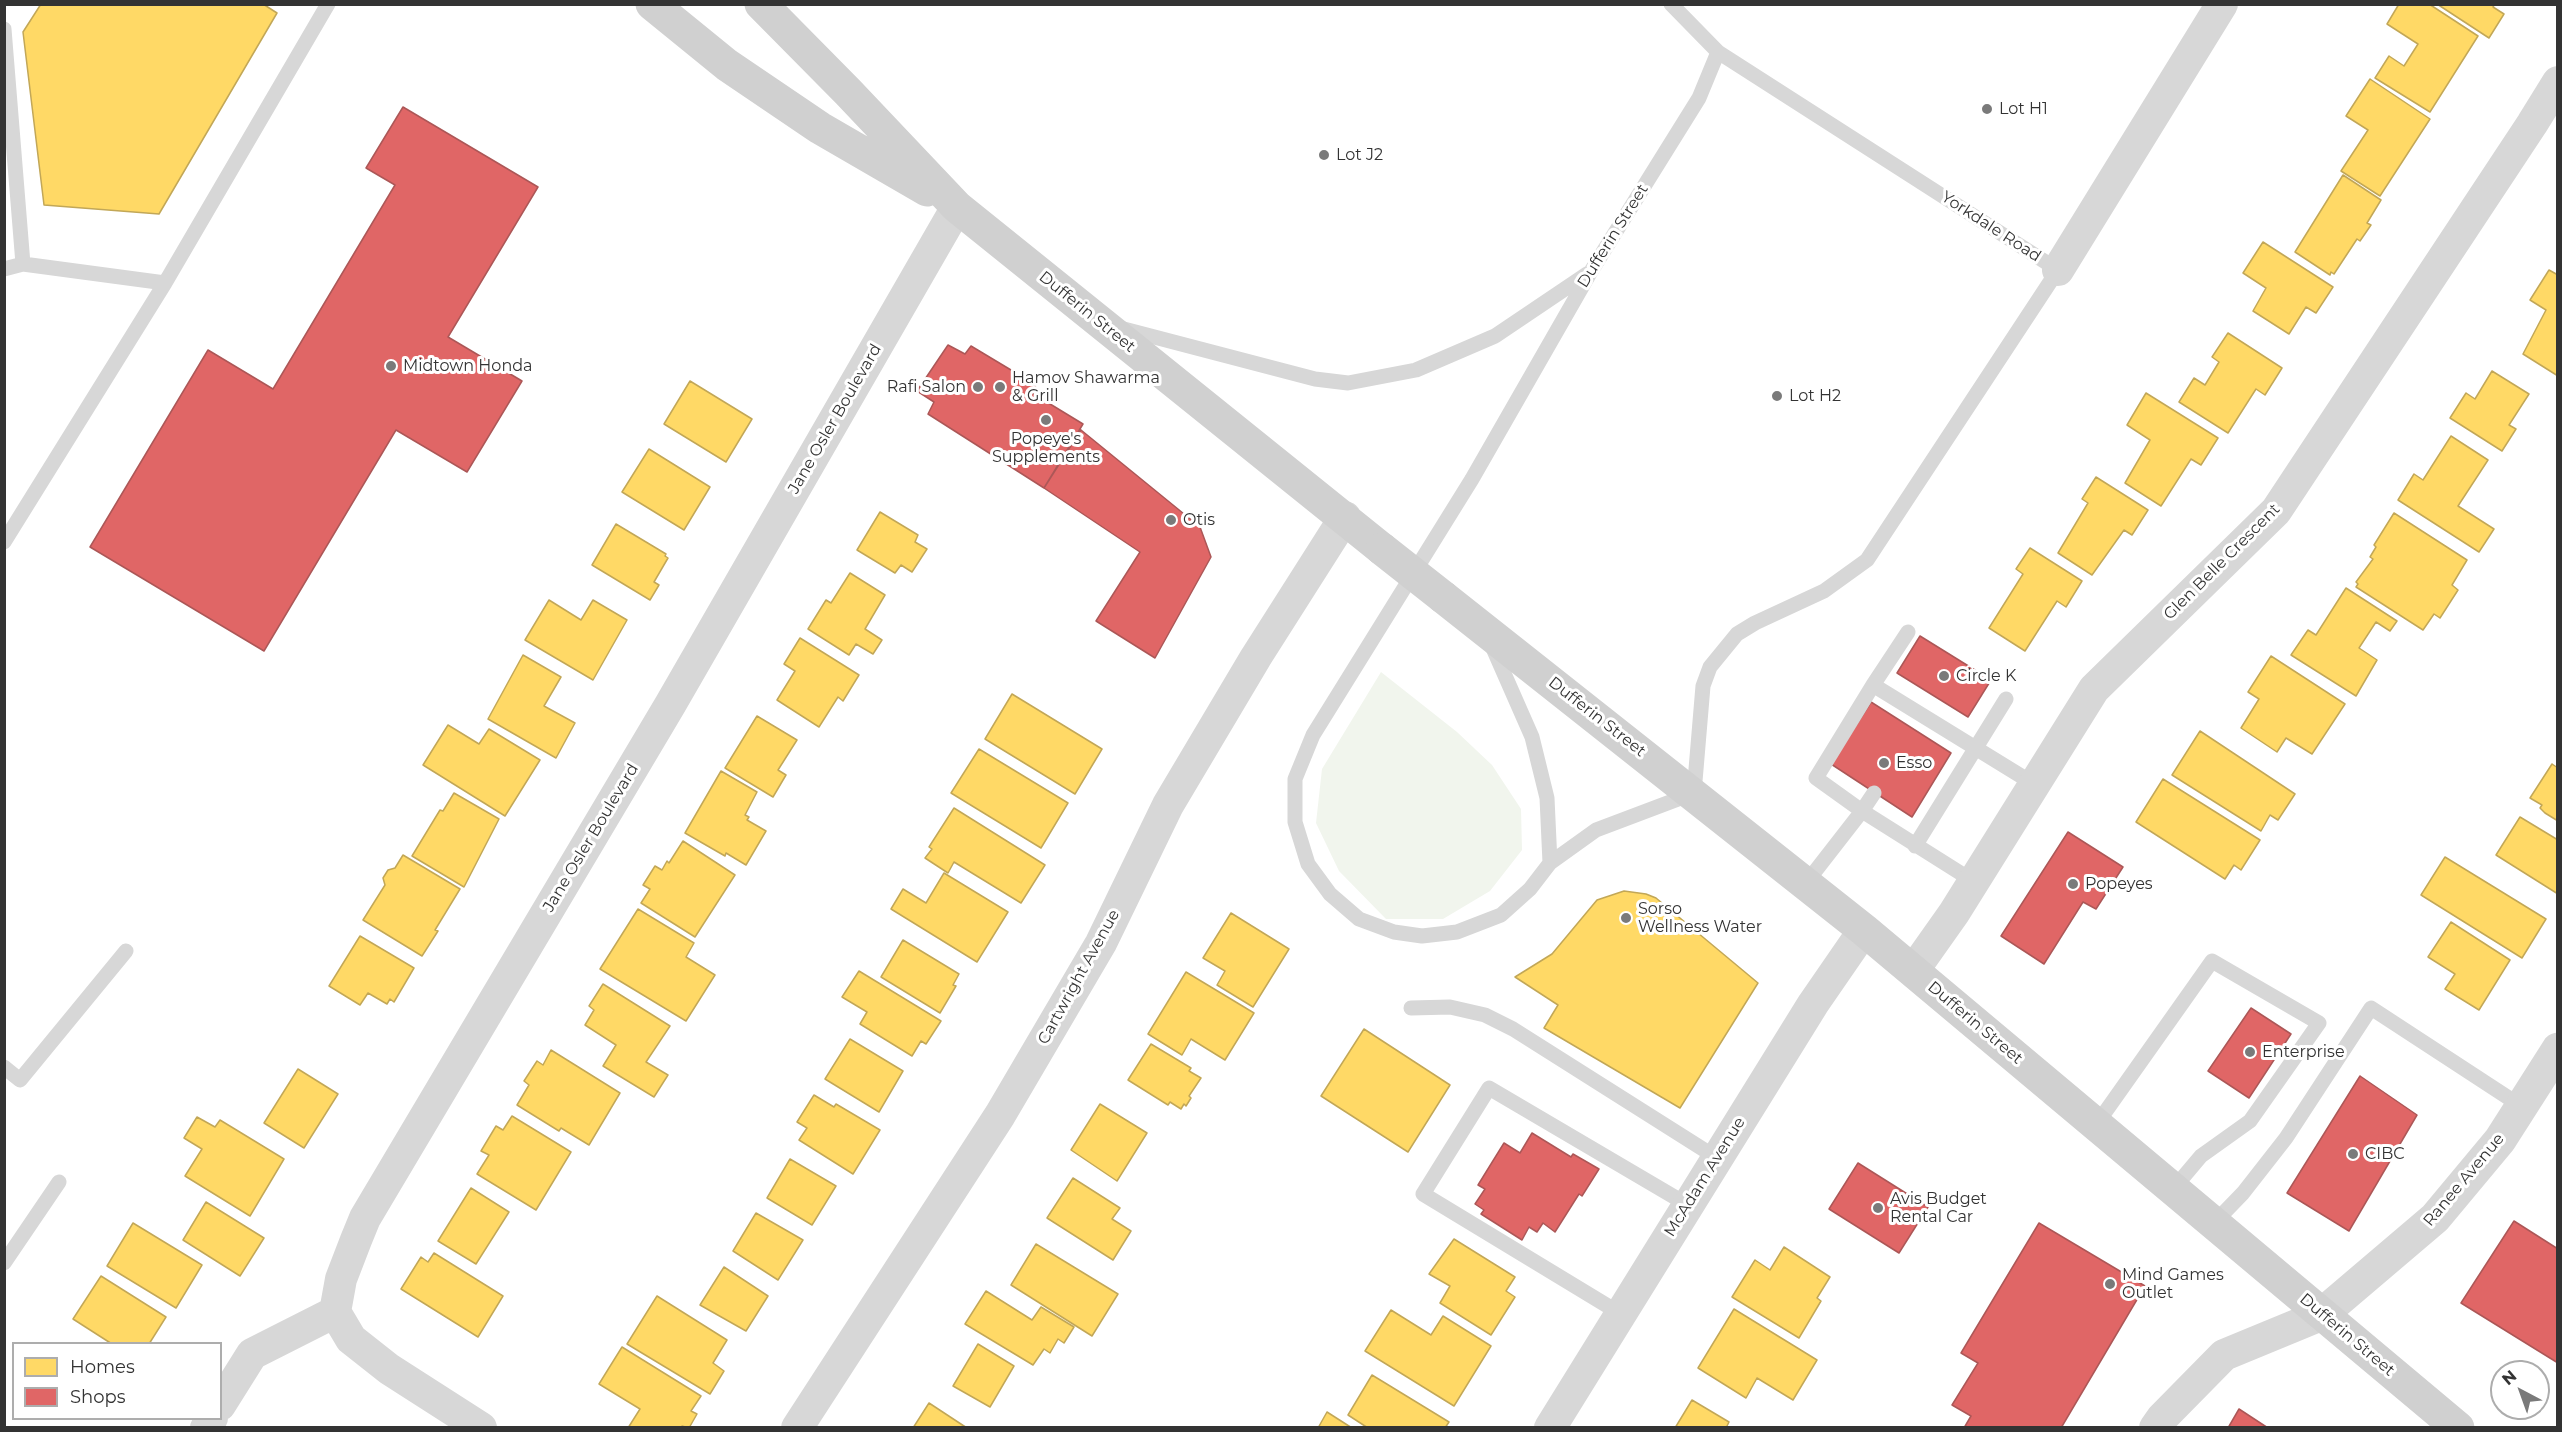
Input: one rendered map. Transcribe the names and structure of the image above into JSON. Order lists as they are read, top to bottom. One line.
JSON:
{"streets":{"main road":["Dufferin Street"],"street":["Yorkdale Road","Jane Osler Boulevard","Glen Belle Crescent","Cartwright Avenue","McAdam Avenue","Ranee Avenue"]},"crossings":[["Yorkdale Road","Dufferin Street"],["Dufferin Street","Jane Osler Boulevard"],["Dufferin Street","Glen Belle Crescent"],["Dufferin Street","Cartwright Avenue"],["Dufferin Street","McAdam Avenue"],["Dufferin Street","Ranee Avenue"]],"places":["Lot H1","Lot J2","Midtown Honda","Rafi Salon","Hamov Shawarma & Grill","Lot H2","Popeye's Supplements","Otis","Circle K","Esso","Popeyes","Sorso Wellness Water","Enterprise","CIBC","Avis Budget Rental Car","Mind Games Outlet"],"legend":["Homes","Shops"],"north":"top left"}
